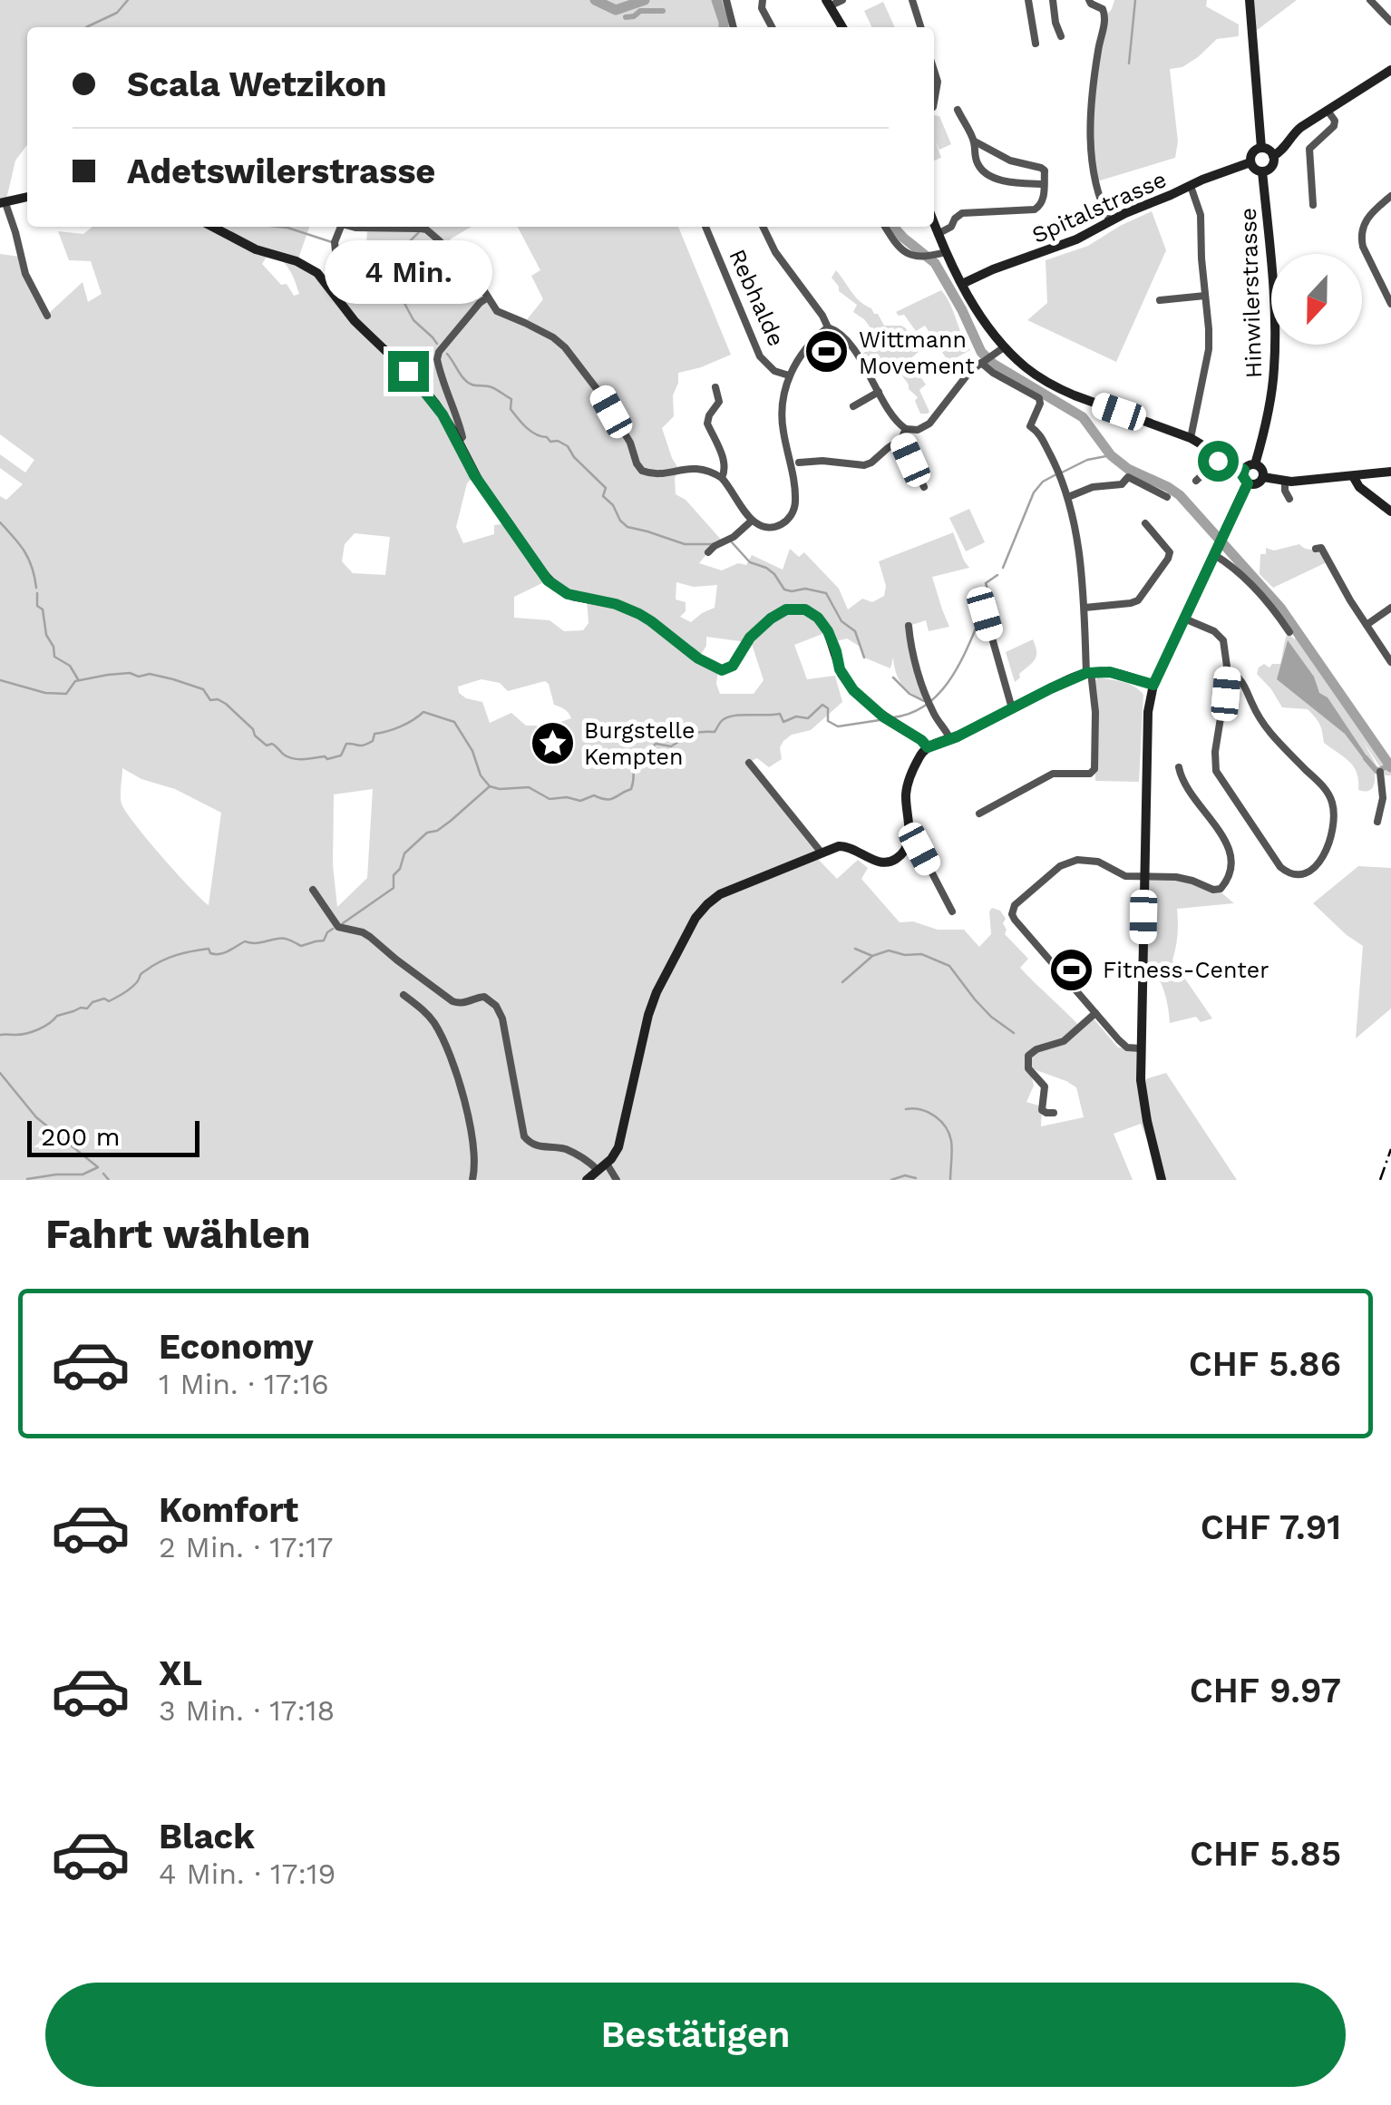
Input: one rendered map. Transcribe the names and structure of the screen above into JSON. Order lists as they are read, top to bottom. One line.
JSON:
{"streets":{"street":["Spitalstrasse","Hinwilerstrasse","Rebhalde"]},"crossings":[["Spitalstrasse","Hinwilerstrasse"]],"places":{"sports":["Wittmann Movement","Fitness-Center"],"place":["Burgstelle Kempten"]},"scale_bar":"200 m","north":"bottom","page":{"banner":["Scala Wetzikon","Adetswilerstrasse"],"bubble":"4 Min.","scale":"200 m","heading":"Fahrt wählen","list":[{"name":"Economy","note":"1 Min. · 17:16","value":"CHF 5.86"},{"name":"Komfort","note":"2 Min. · 17:17","value":"CHF 7.91"},{"name":"XL","note":"3 Min. · 17:18","value":"CHF 9.97"},{"name":"Black","note":"4 Min. · 17:19","value":"CHF 5.85"}],"buttons":"Bestätigen"}}
